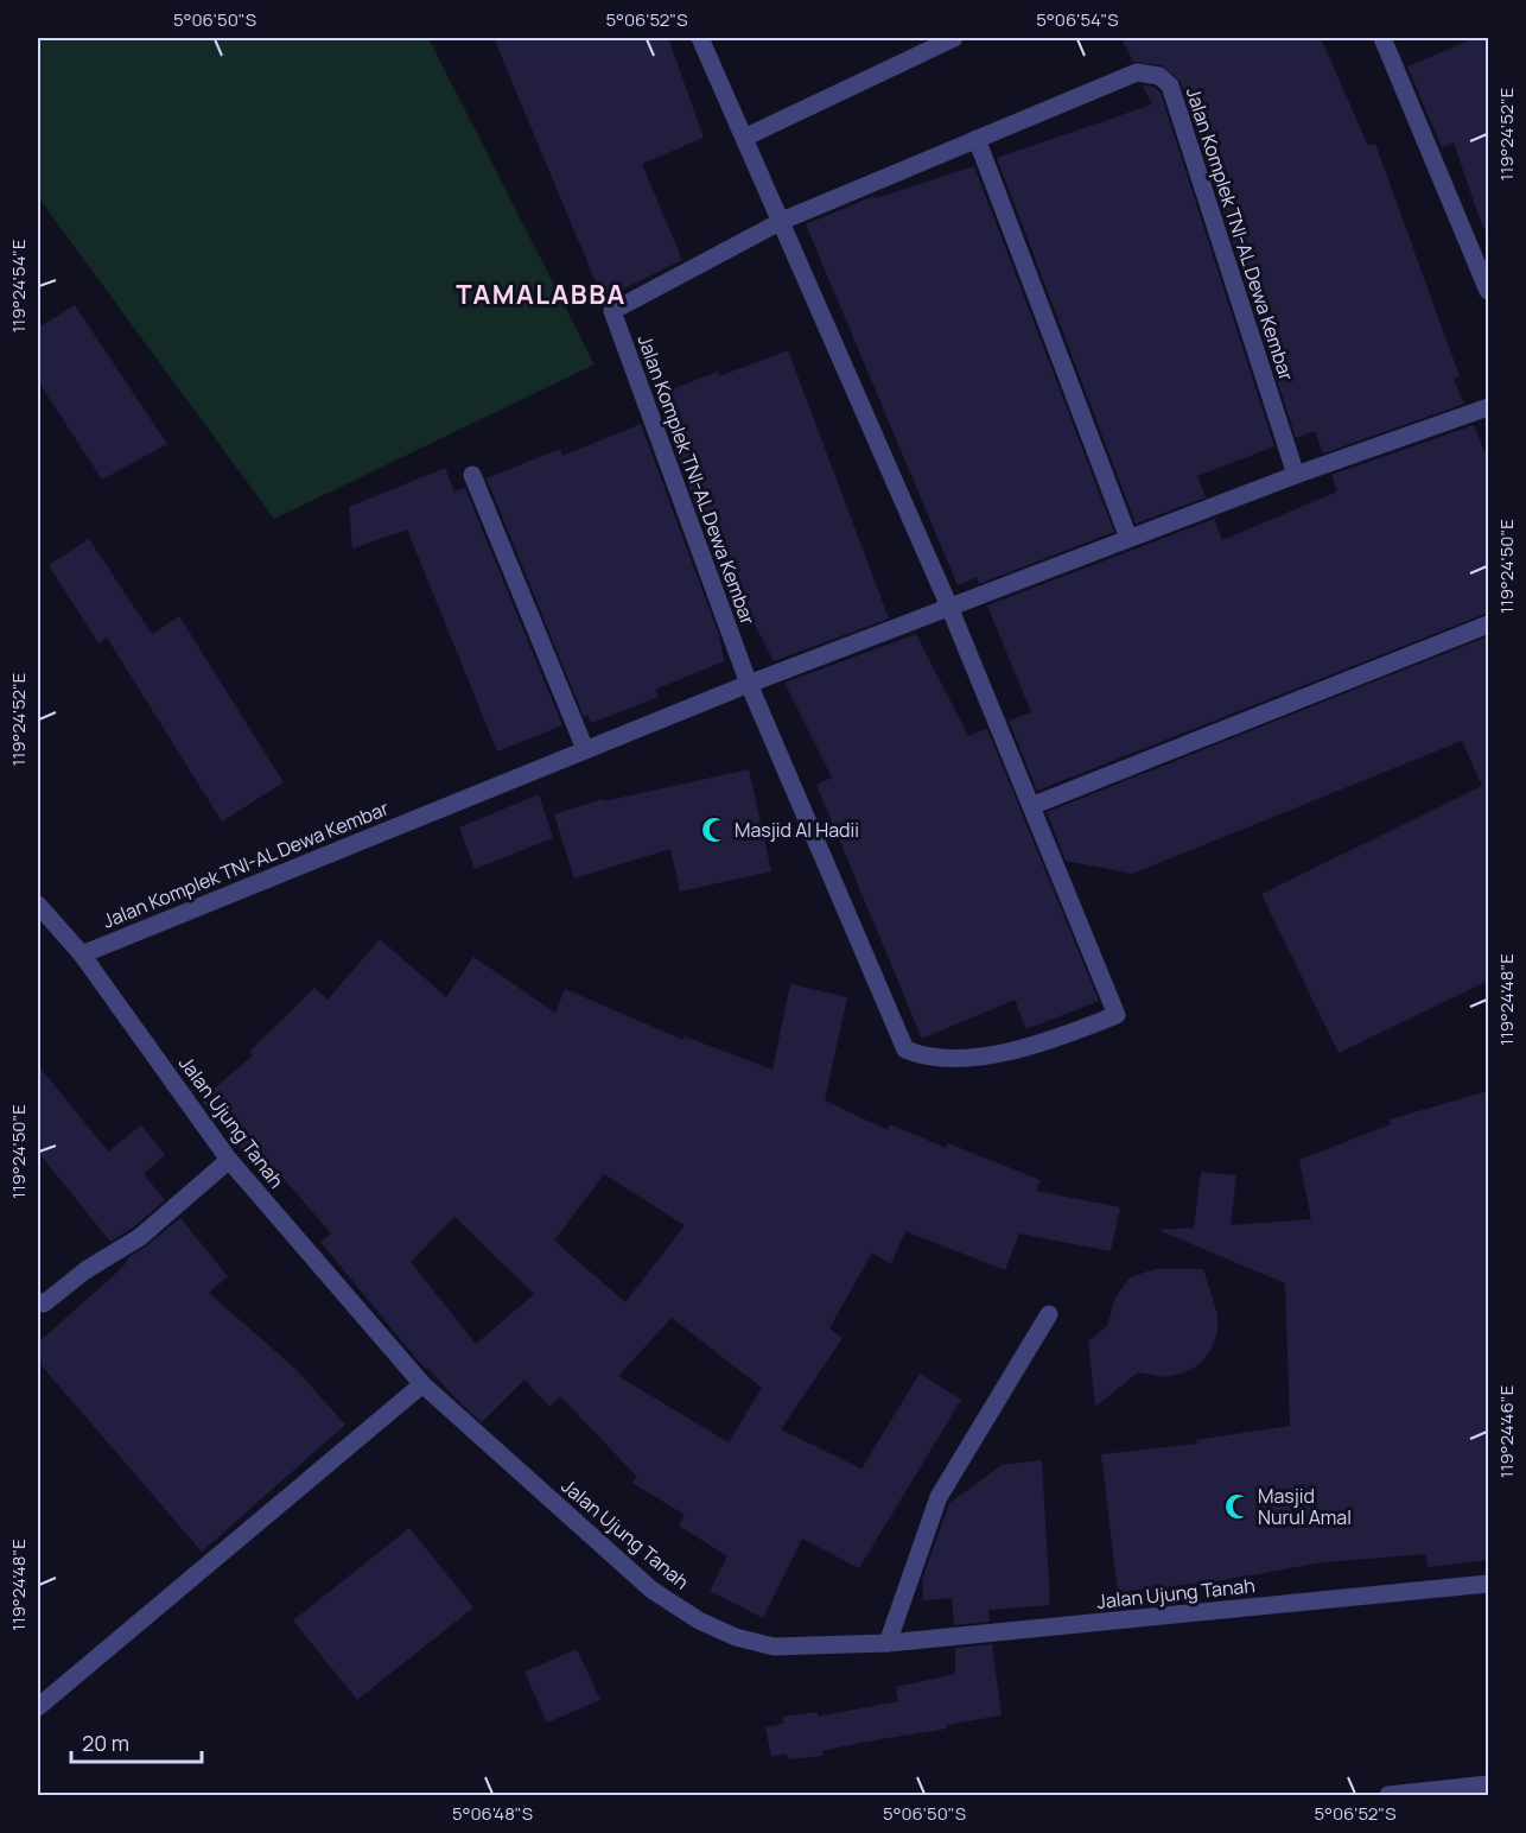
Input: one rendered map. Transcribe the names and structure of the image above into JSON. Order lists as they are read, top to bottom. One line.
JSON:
{"streets":{"street":["Jalan Komplek TNI-AL Dewa Kembar","Jalan Ujung Tanah"]},"crossings":[["Jalan Komplek TNI-AL Dewa Kembar","Jalan Ujung Tanah"]],"districts":["TAMALABBA"],"places":{"mosque":["Masjid Al Hadii","Masjid Nurul Amal"]},"scale_bar":"20 m","coordinates":["5°06'50\"S","5°06'52\"S","5°06'54\"S","119°24'52\"E","119°24'54\"E","119°24'50\"E","119°24'48\"E","119°24'46\"E","5°06'48\"S"]}
